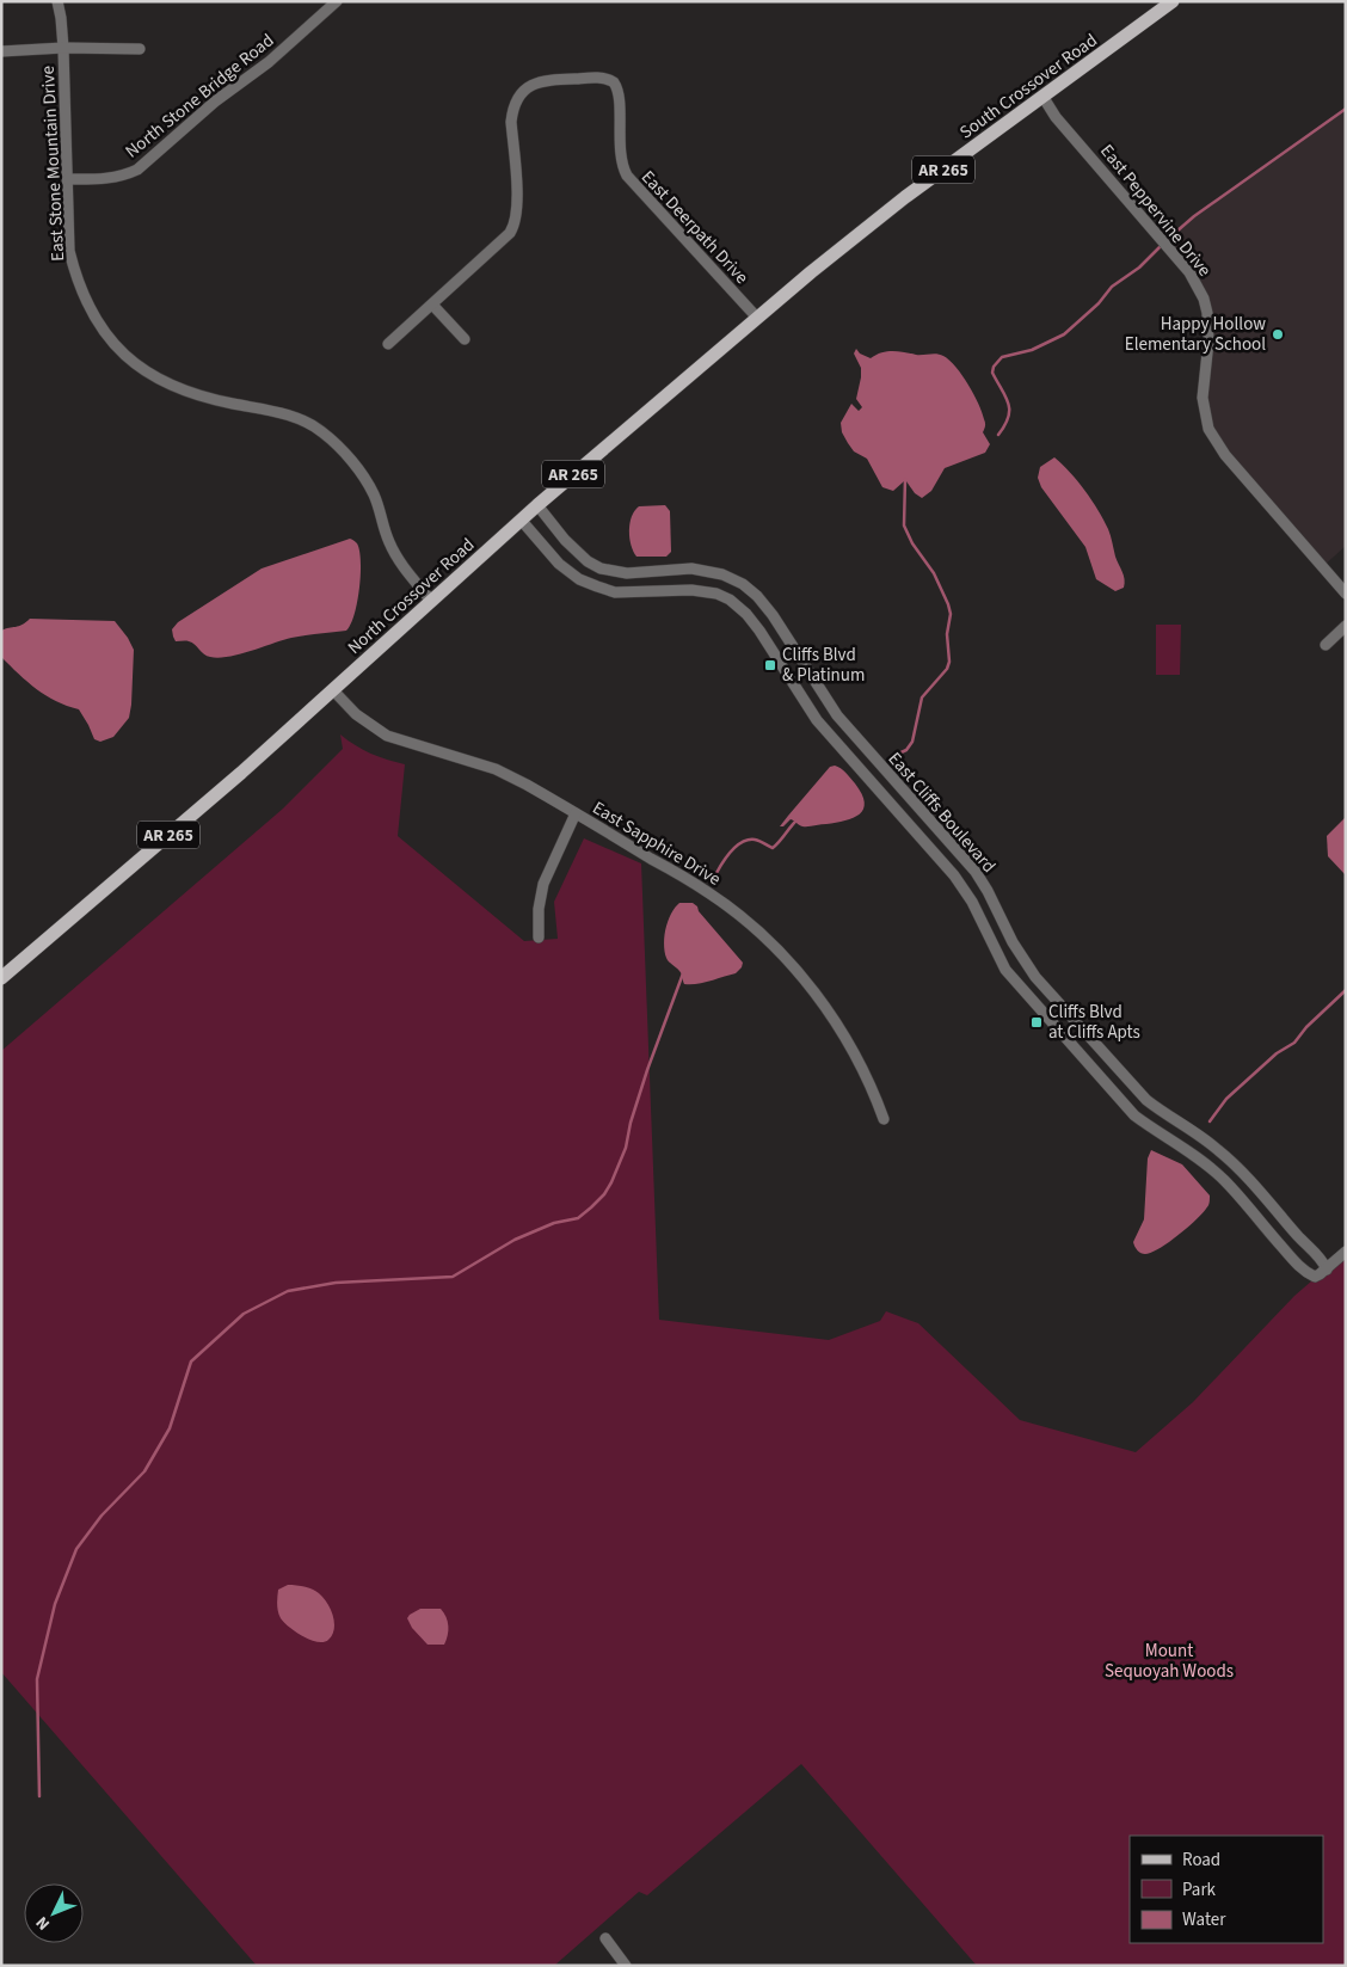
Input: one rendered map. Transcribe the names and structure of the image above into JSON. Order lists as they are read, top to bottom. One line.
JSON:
{"streets":{"main road":["South Crossover Road","AR 265","North Crossover Road"],"street":["North Stone Bridge Road","East Stone Mountain Drive","East Peppervine Drive","East Deerpath Drive","East Cliffs Boulevard","East Sapphire Drive"]},"crossings":[["South Crossover Road","East Peppervine Drive"],["South Crossover Road","North Crossover Road"],["North Stone Bridge Road","East Stone Mountain Drive"],["East Stone Mountain Drive","North Crossover Road"],["East Deerpath Drive","North Crossover Road"],["North Crossover Road","East Cliffs Boulevard"],["North Crossover Road","East Sapphire Drive"]],"parks":["Mount Sequoyah Woods"],"places":{"other":["Happy Hollow Elementary School"],"transit":["Cliffs Blvd & Platinum","Cliffs Blvd at Cliffs Apts"]},"legend":["Road","Park","Water"],"north":"bottom left"}
